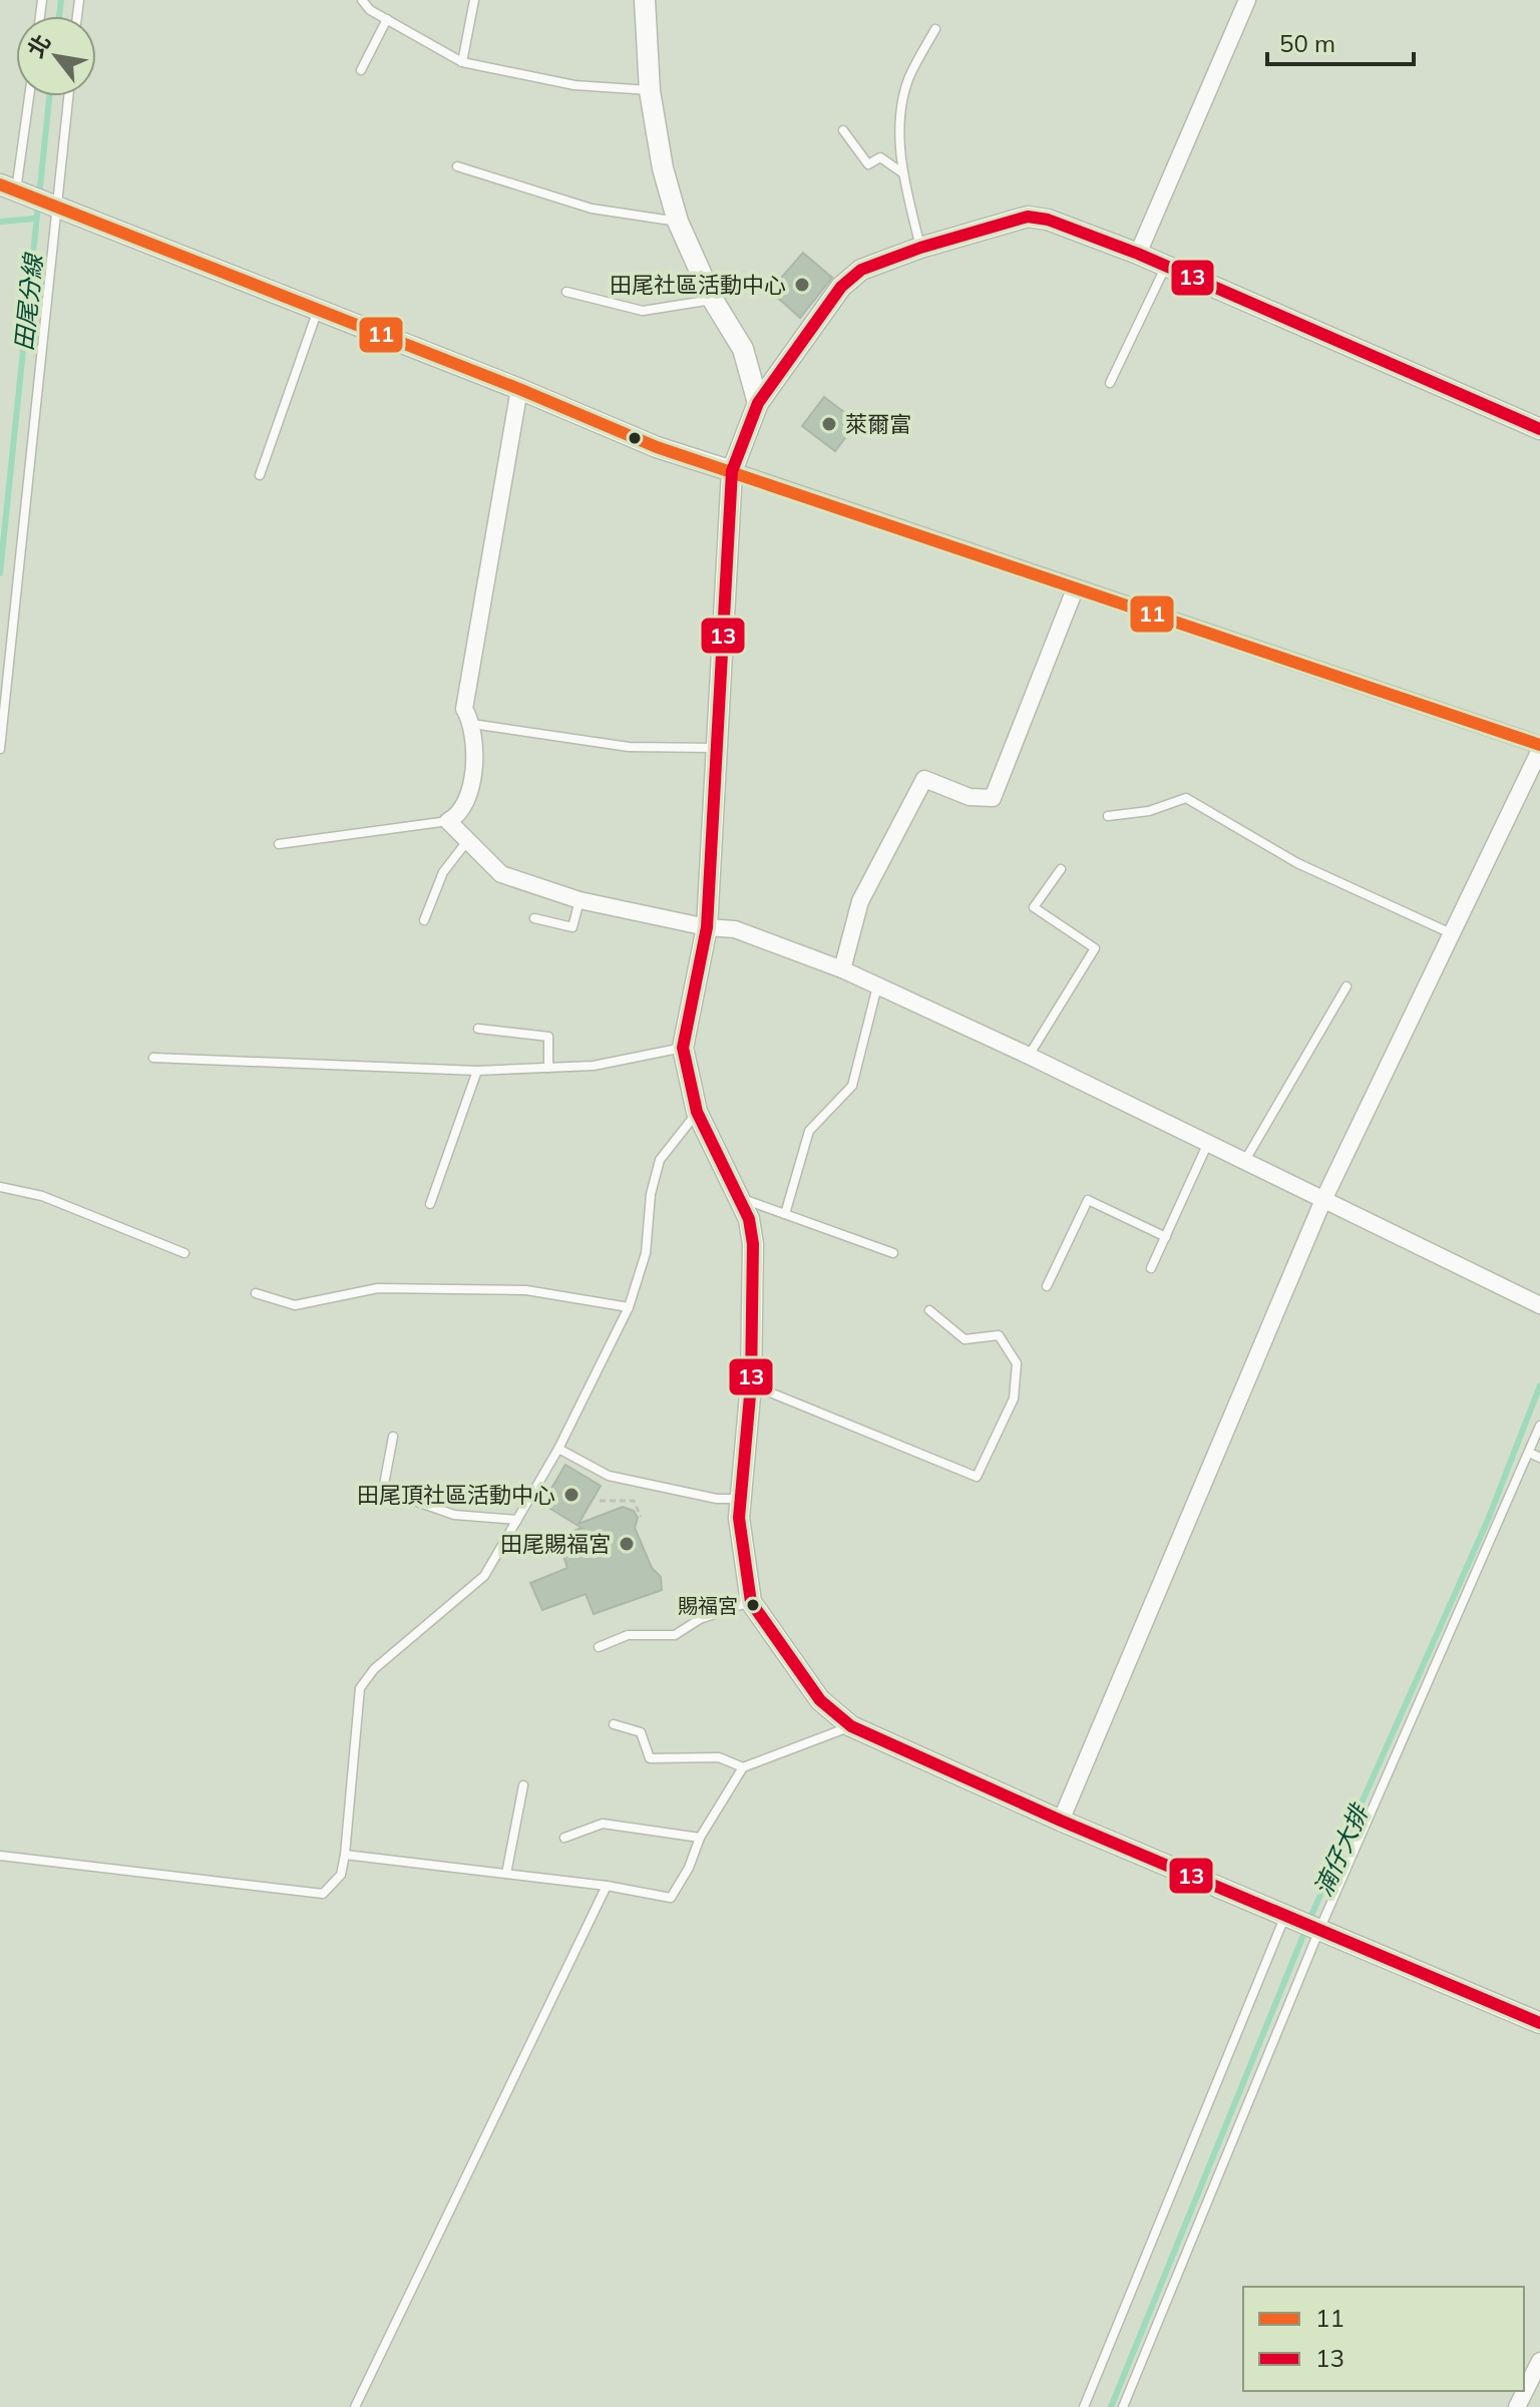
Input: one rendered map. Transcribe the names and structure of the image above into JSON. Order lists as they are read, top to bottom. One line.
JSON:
{"water":["田尾分線","湳仔大排"],"places":["田尾社區活動中心","萊爾富","田尾頂社區活動中心","田尾賜福宮","賜福宮"],"lines":["transit line 11","transit line 13"],"legend":["11","13"],"scale_bar":"50 m","north":"top left"}
